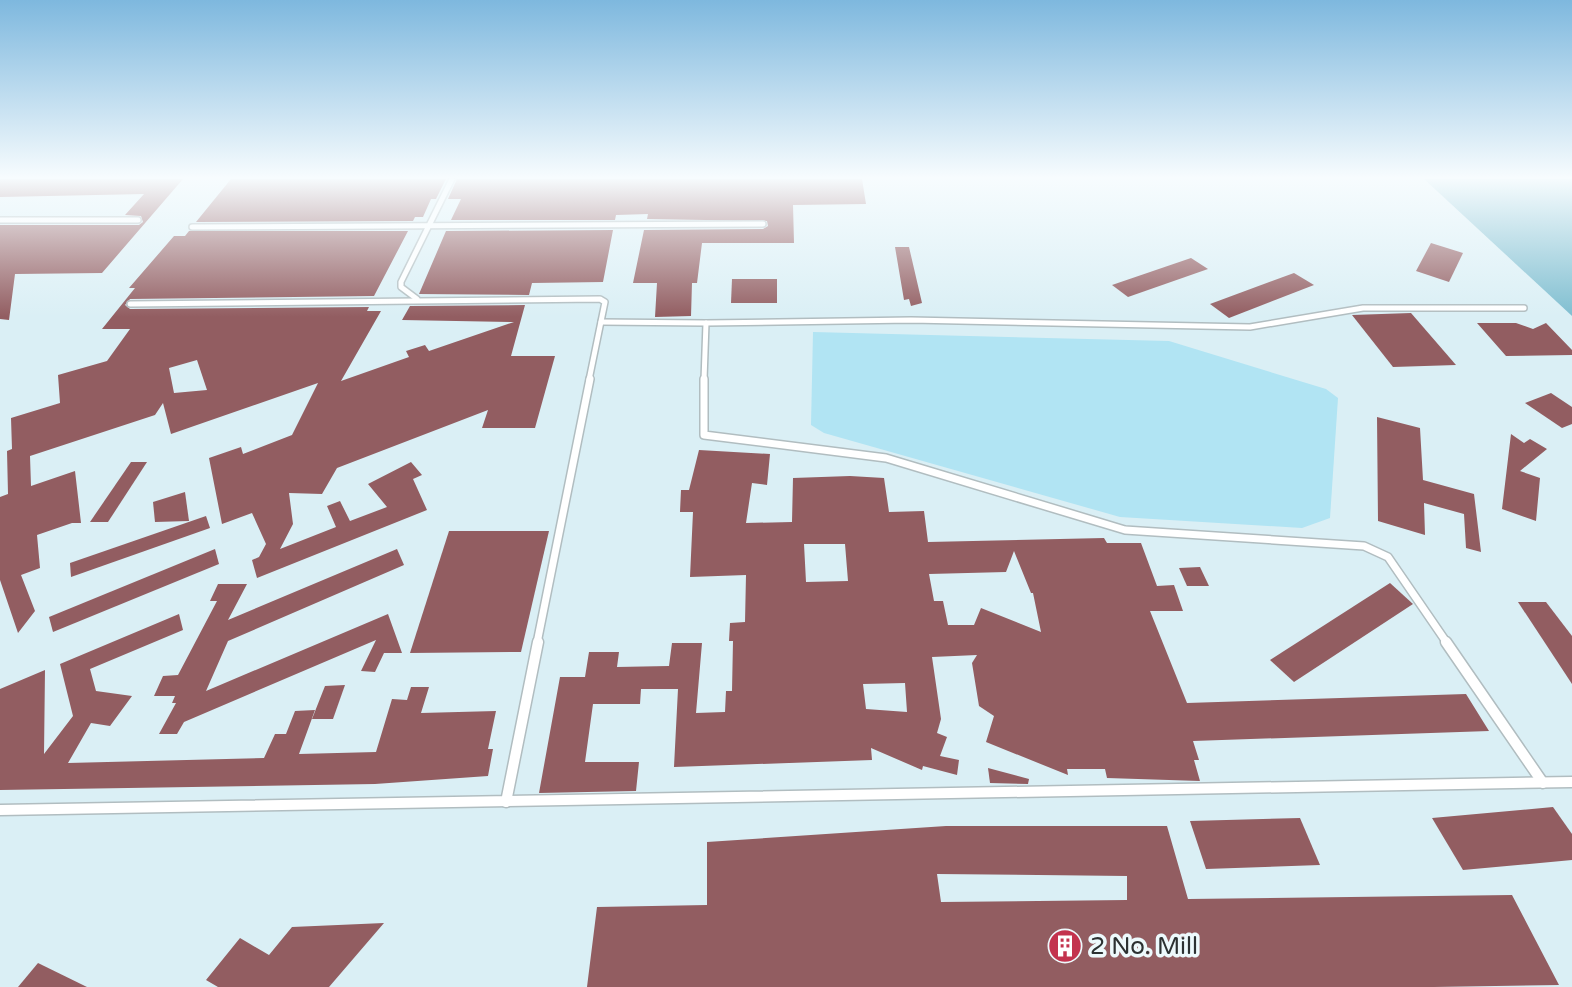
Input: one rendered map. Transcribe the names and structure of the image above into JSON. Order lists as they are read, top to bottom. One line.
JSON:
{"places":{"building":["2 No. Mill"]}}
